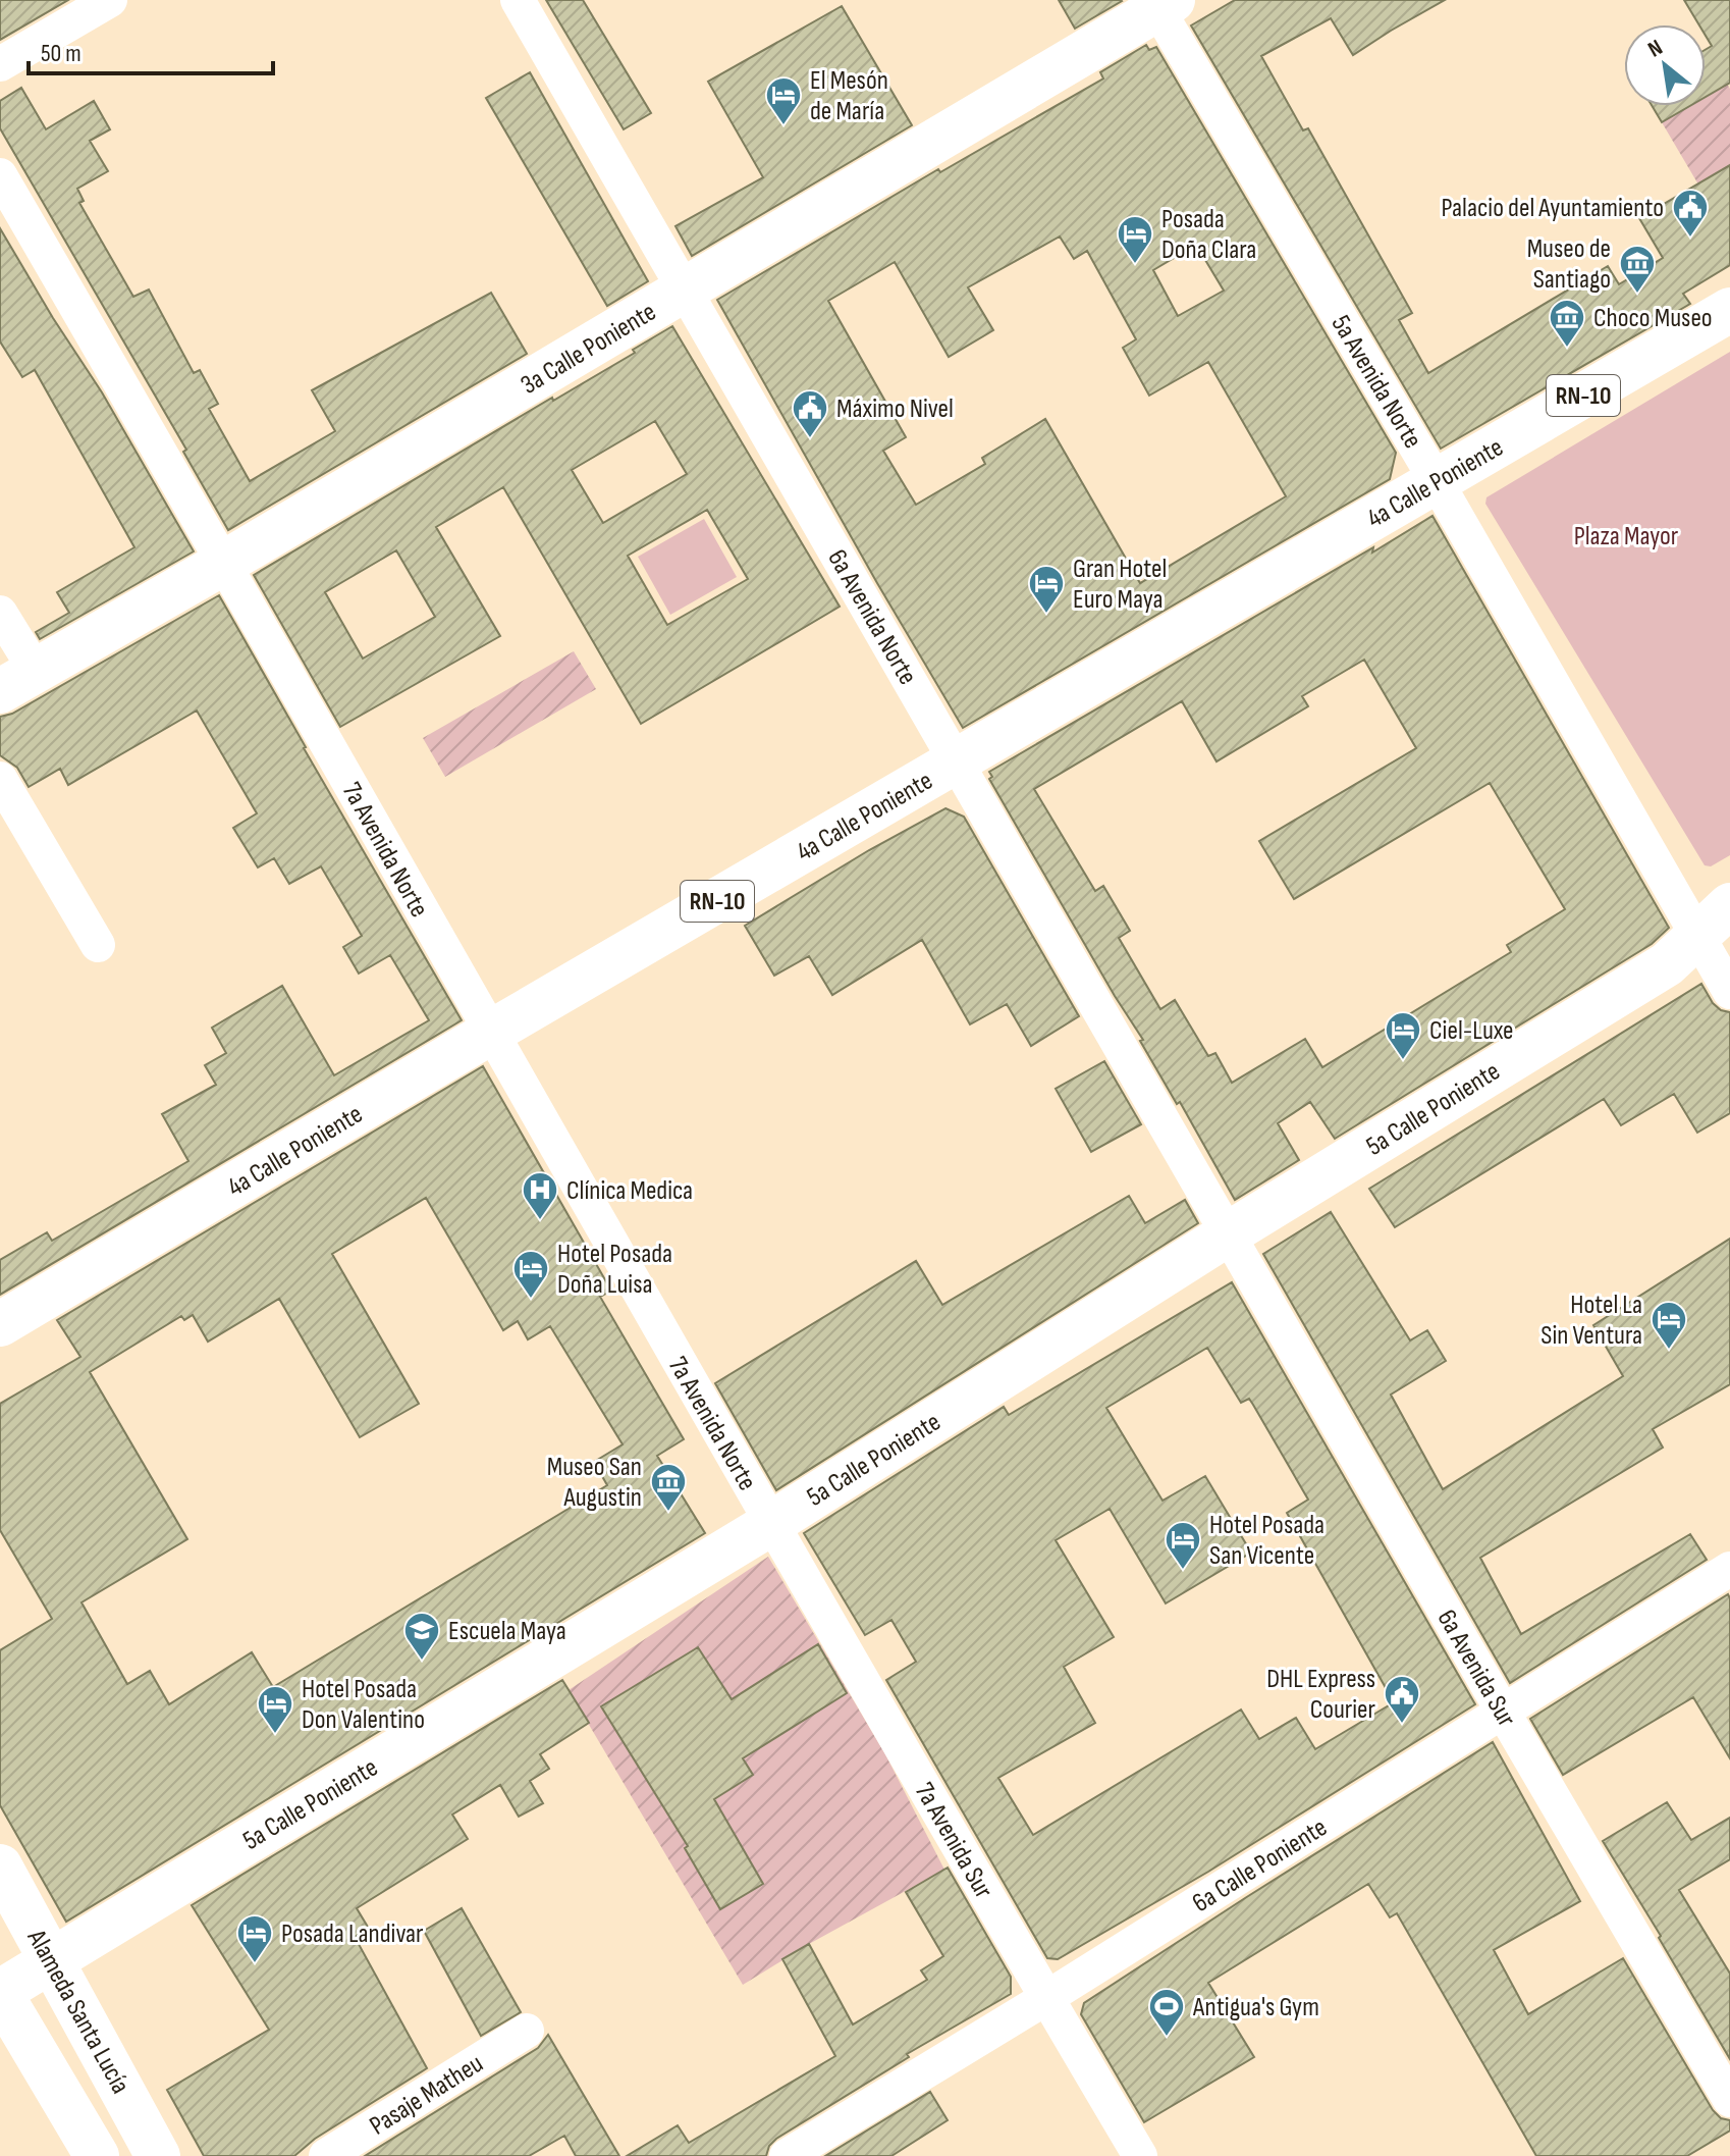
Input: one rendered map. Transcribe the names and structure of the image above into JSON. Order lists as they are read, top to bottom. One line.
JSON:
{"streets":{"main road":["3a Calle Poniente","RN-10","4a Calle Poniente","5a Calle Poniente","Alameda Santa Lucía"],"street":["5a Avenida Norte","6a Avenida Norte","7a Avenida Norte","6a Avenida Sur","7a Avenida Sur","6a Calle Poniente","Pasaje Matheu"]},"crossings":[["3a Calle Poniente","5a Avenida Norte"],["3a Calle Poniente","6a Avenida Norte"],["3a Calle Poniente","7a Avenida Norte"],["5a Avenida Norte","4a Calle Poniente"],["5a Avenida Norte","5a Calle Poniente"],["4a Calle Poniente","6a Avenida Norte"],["4a Calle Poniente","7a Avenida Norte"],["6a Avenida Norte","5a Calle Poniente"],["6a Avenida Norte","6a Avenida Sur"],["7a Avenida Norte","5a Calle Poniente"],["7a Avenida Norte","7a Avenida Sur"],["5a Calle Poniente","6a Avenida Sur"],["5a Calle Poniente","7a Avenida Sur"],["5a Calle Poniente","Alameda Santa Lucía"],["6a Avenida Sur","6a Calle Poniente"],["7a Avenida Sur","6a Calle Poniente"]],"parks":["Plaza Mayor"],"places":{"hotel":["El Mesón de María","Posada Doña Clara","Gran Hotel Euro Maya","Ciel-Luxe","Hotel Posada Doña Luisa","Hotel La Sin Ventura","Hotel Posada San Vicente","Hotel Posada Don Valentino","Posada Landivar"],"public building":["Palacio del Ayuntamiento","Máximo Nivel","DHL Express Courier"],"museum":["Museo de Santiago","Choco Museo","Museo San Augustin"],"hospital":["Clínica Medica"],"school or university":["Escuela Maya"],"sports":["Antigua's Gym"]},"scale_bar":"50 m","north":"top left"}
